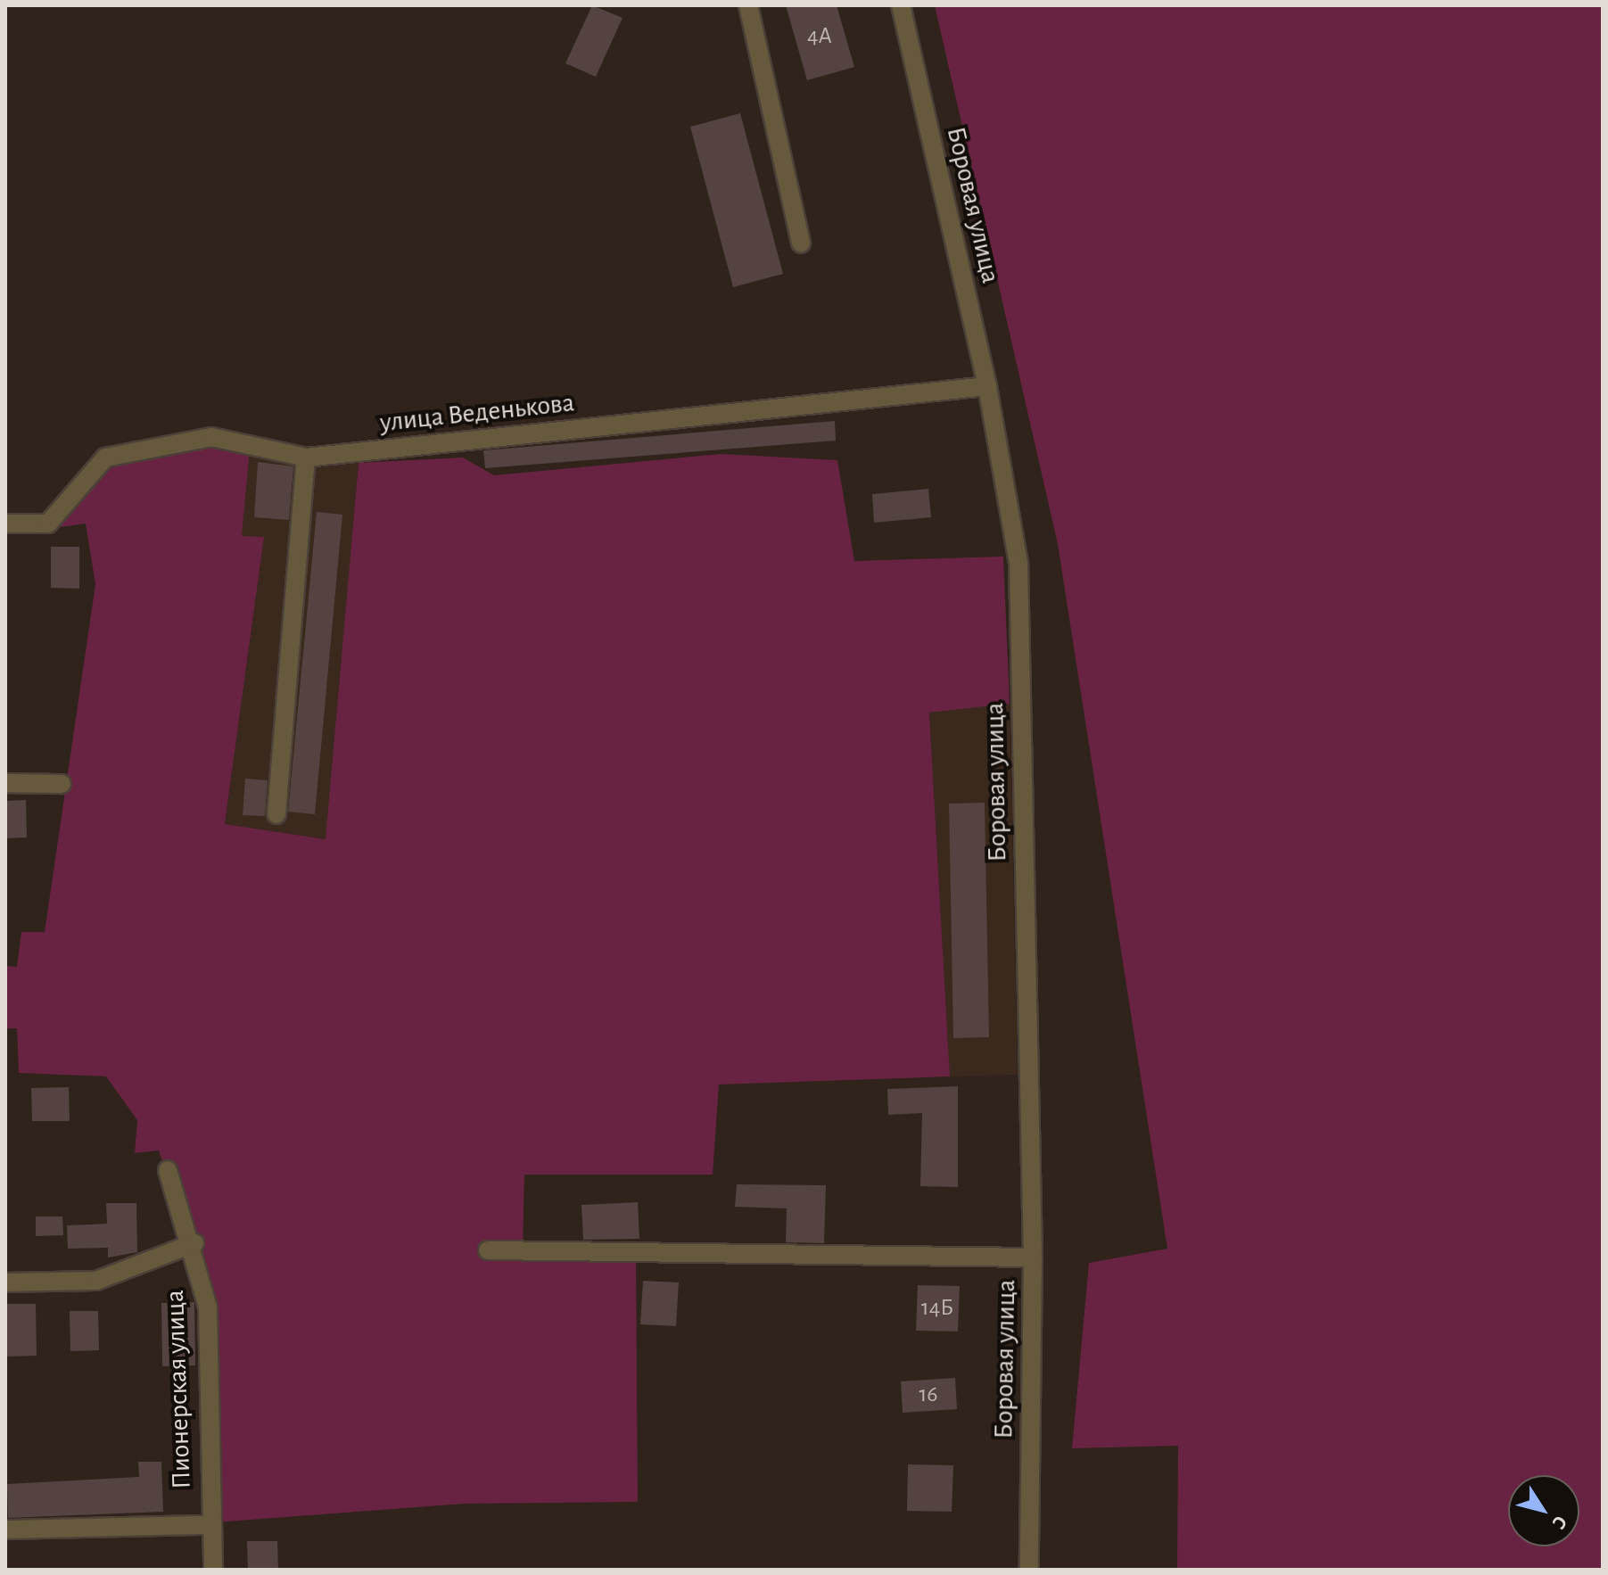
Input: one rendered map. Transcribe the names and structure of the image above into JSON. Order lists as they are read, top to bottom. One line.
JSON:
{"streets":{"street":["Боровая улица","улица Веденькова","Пионерская улица"]},"crossings":[["Боровая улица","улица Веденькова"]],"house_numbers":["4А","14Б","16"],"north":"bottom right"}
